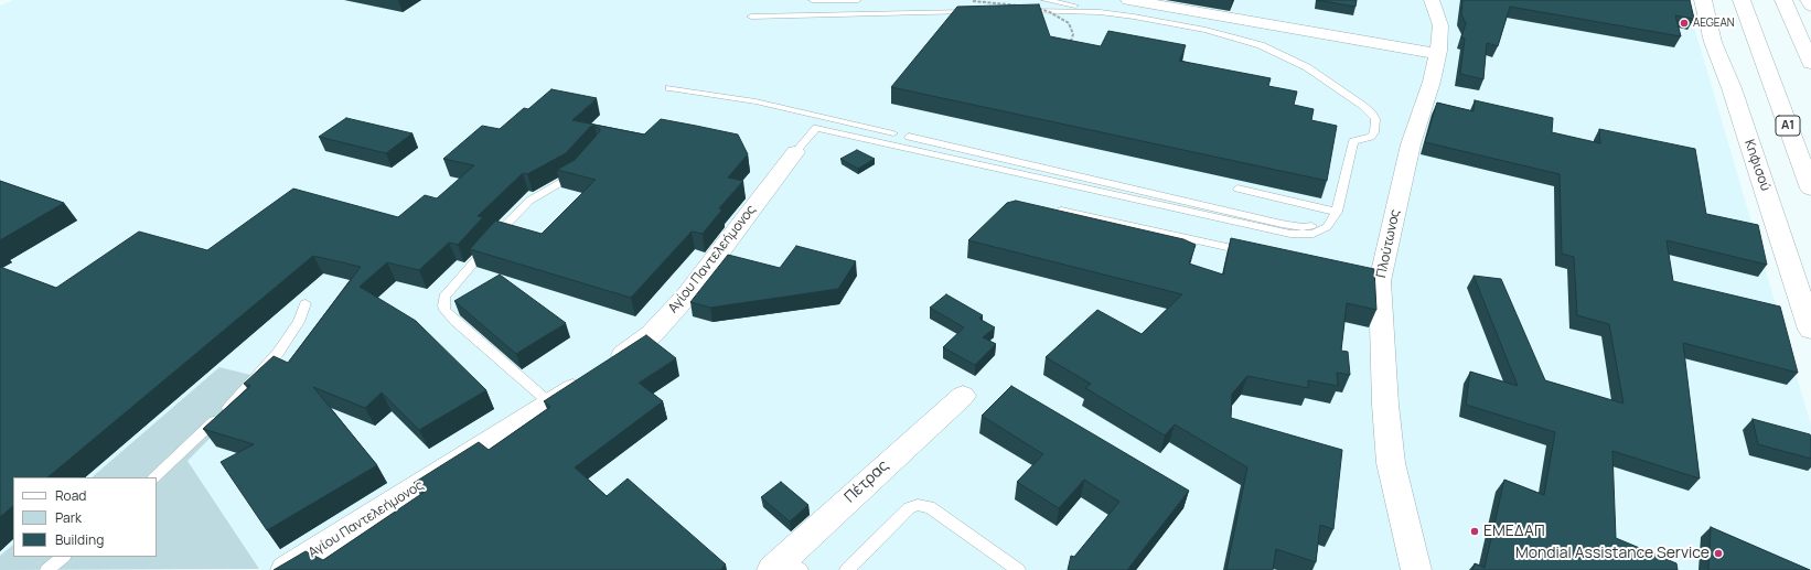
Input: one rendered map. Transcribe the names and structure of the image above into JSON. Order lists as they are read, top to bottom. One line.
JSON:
{"streets":{"main road":["Α1","Κηφισού"],"street":["Πλούτωνος","Αγίου Παντελεήμονος","Πέτρας"]},"places":["AEGEAN","ΕΜΕΔΑΠ","Mondial Assistance Service"],"legend":["Road","Park","Building"]}
